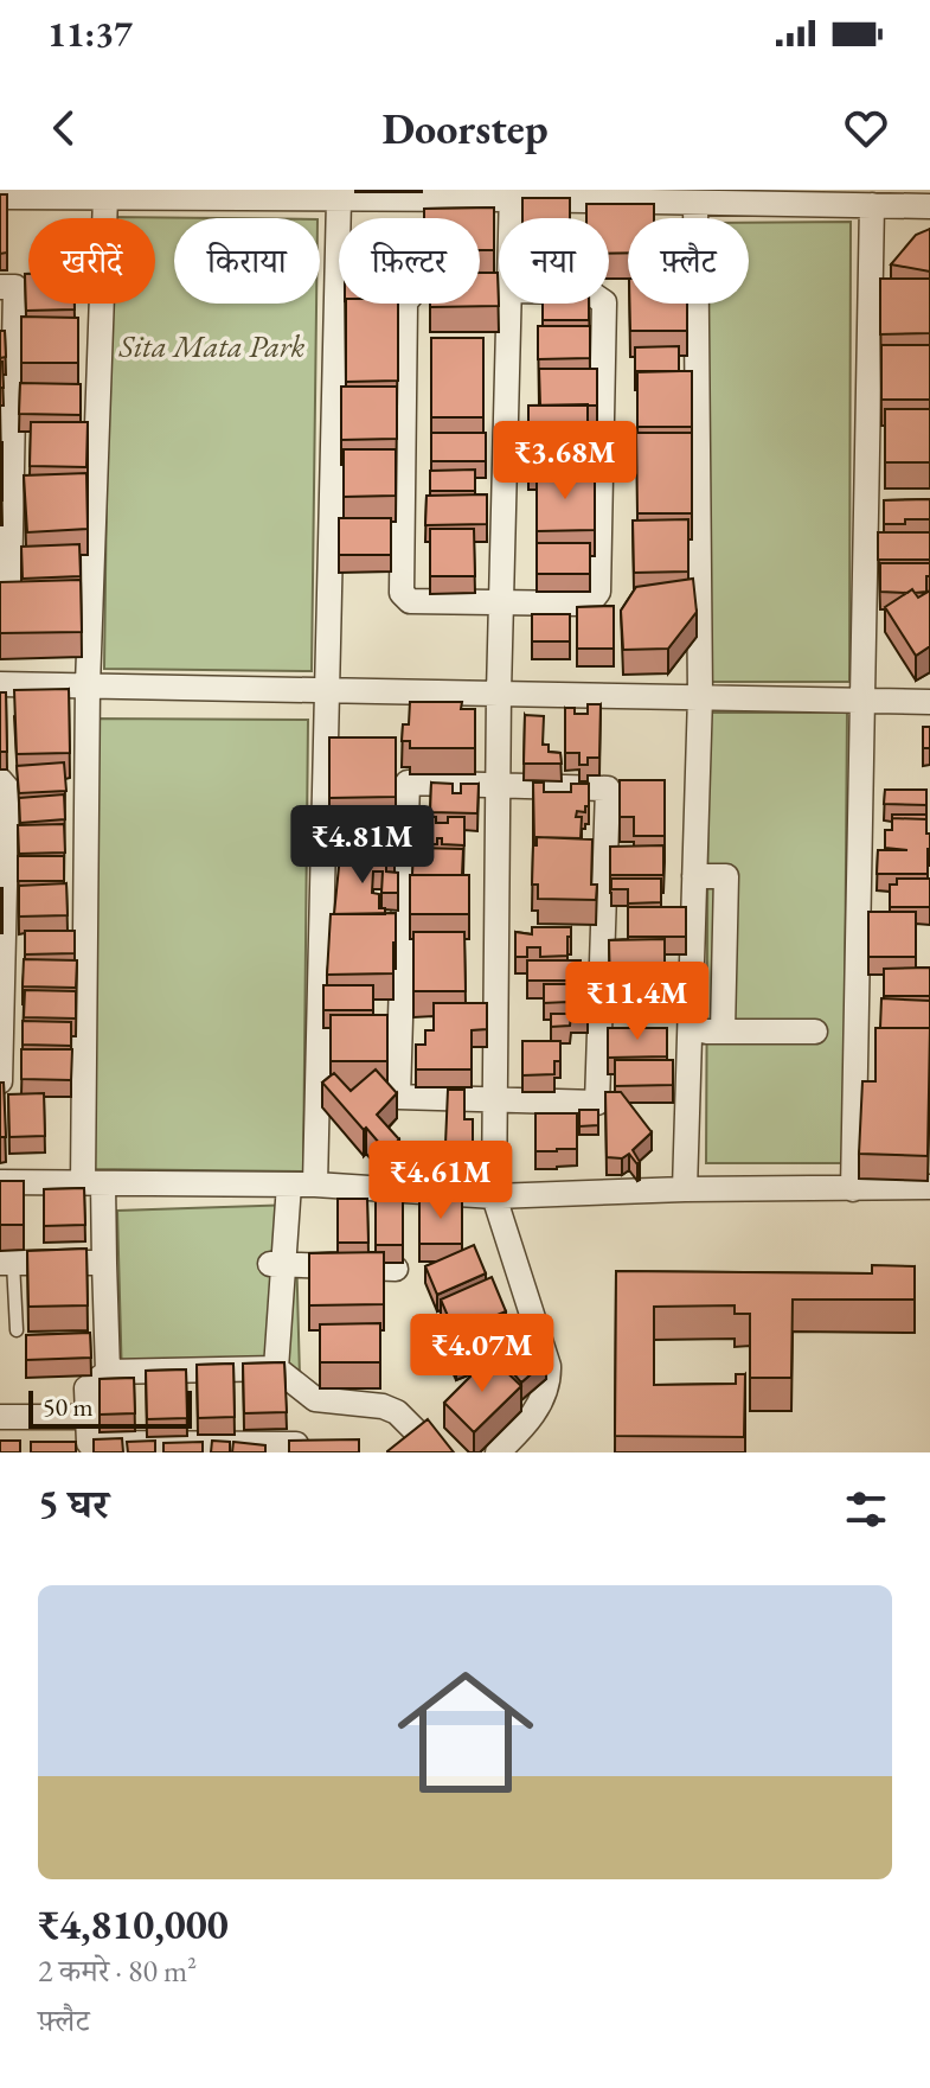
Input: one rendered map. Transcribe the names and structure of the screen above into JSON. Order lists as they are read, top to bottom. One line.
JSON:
{"parks":["Sita Mata Park"],"scale_bar":"50 m","page":{"status":"11:37","header":"Doorstep","chip":["खरीदें","किराया","फ़िल्टर","नया","फ़्लैट"],"price":["₹3.68M","₹4.81M","₹11.4M","₹4.61M","₹4.07M"],"scale":"50 m","heading":"5 घर","list":[{"name":"₹4,810,000","note":"2 कमरे · 80 m² · फ़्लैट"}]}}
